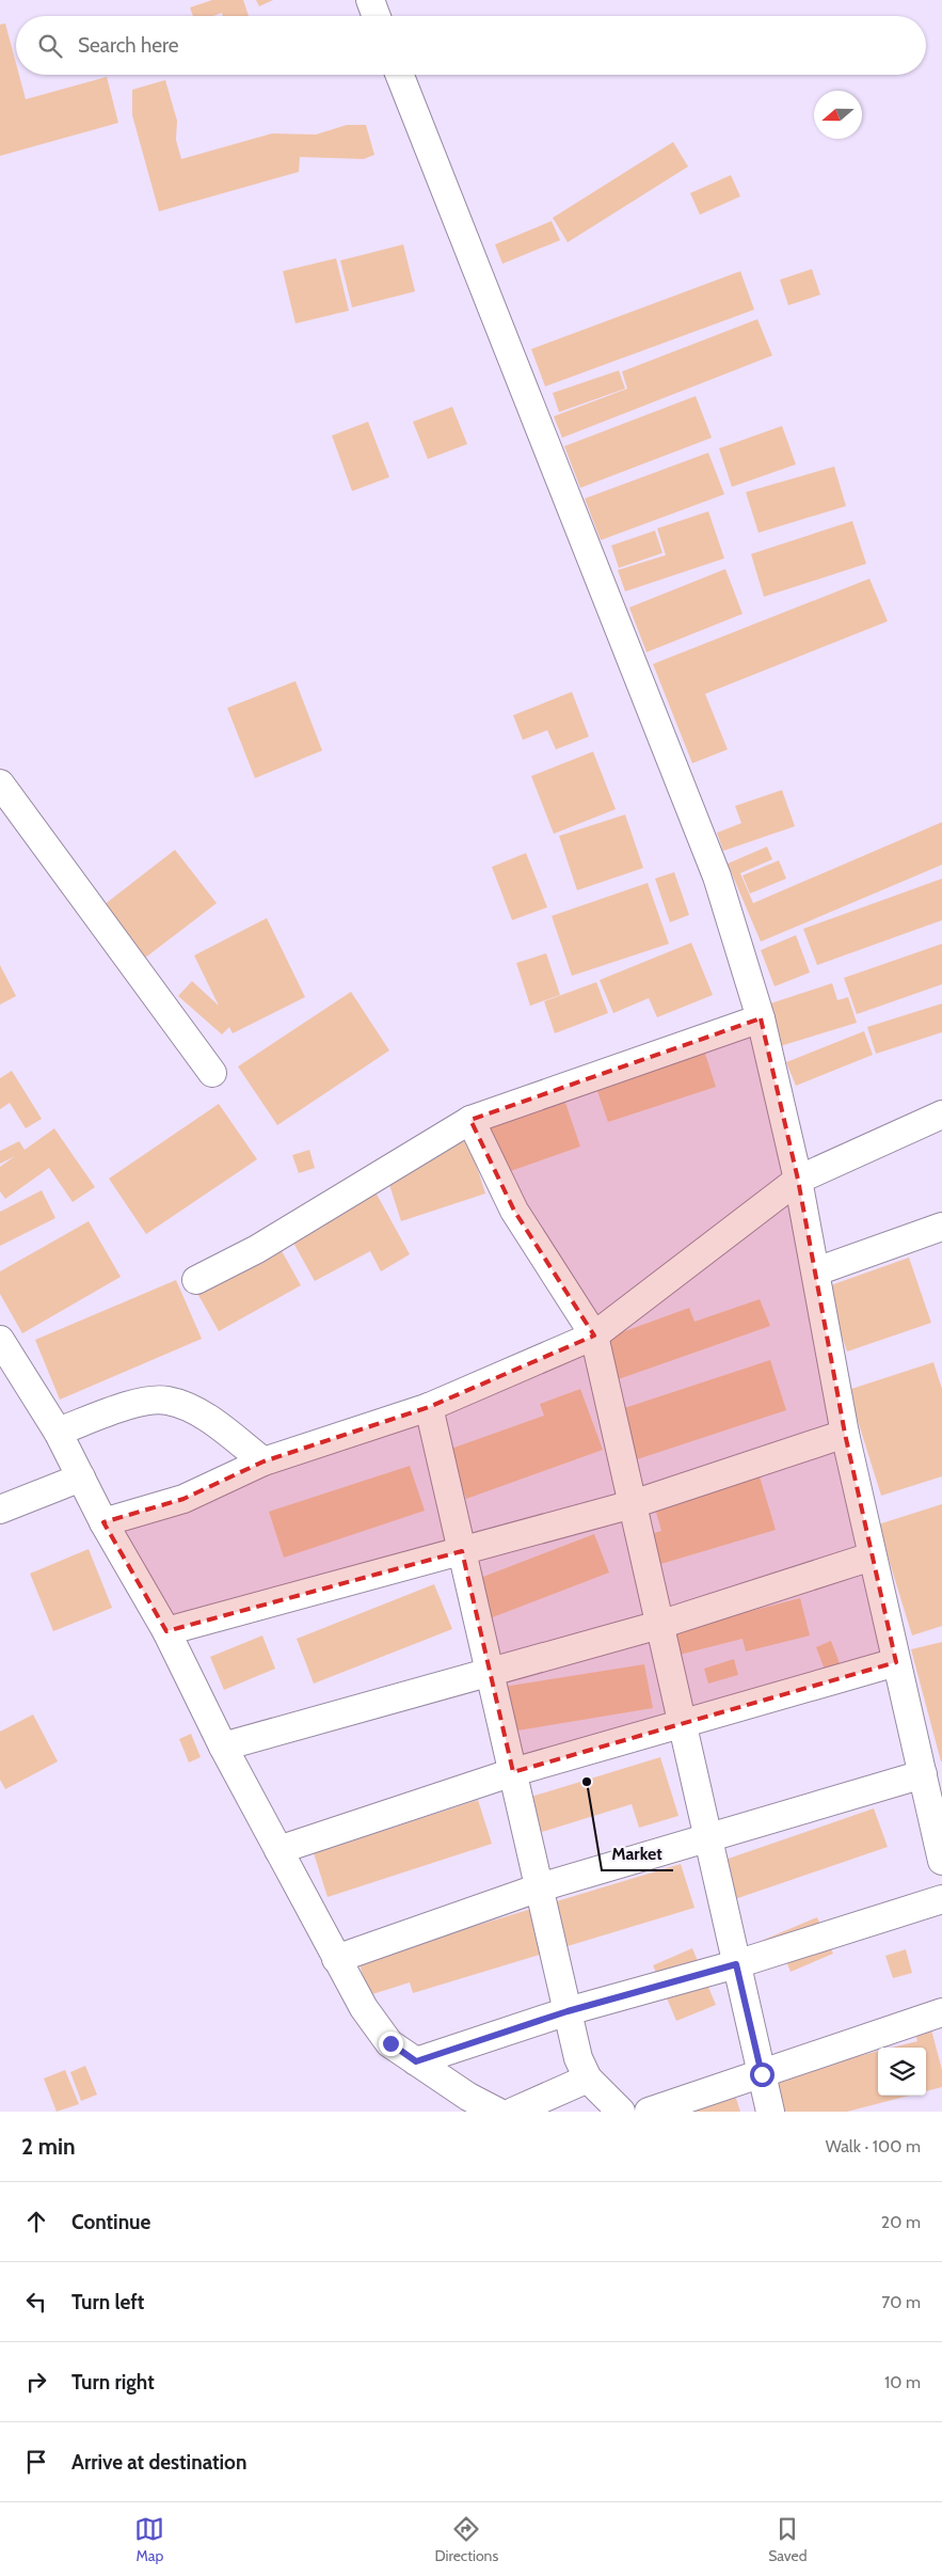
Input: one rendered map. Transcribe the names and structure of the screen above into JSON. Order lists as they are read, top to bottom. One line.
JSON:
{"places":["Market"],"north":"left","page":{"search":"Search here","heading":["2 min","Walk · 100 m"],"list":[["Continue","20 m"],["Turn left","70 m"],["Turn right","10 m"],"Arrive at destination"],"nav":["Map","Directions","Saved"]}}
